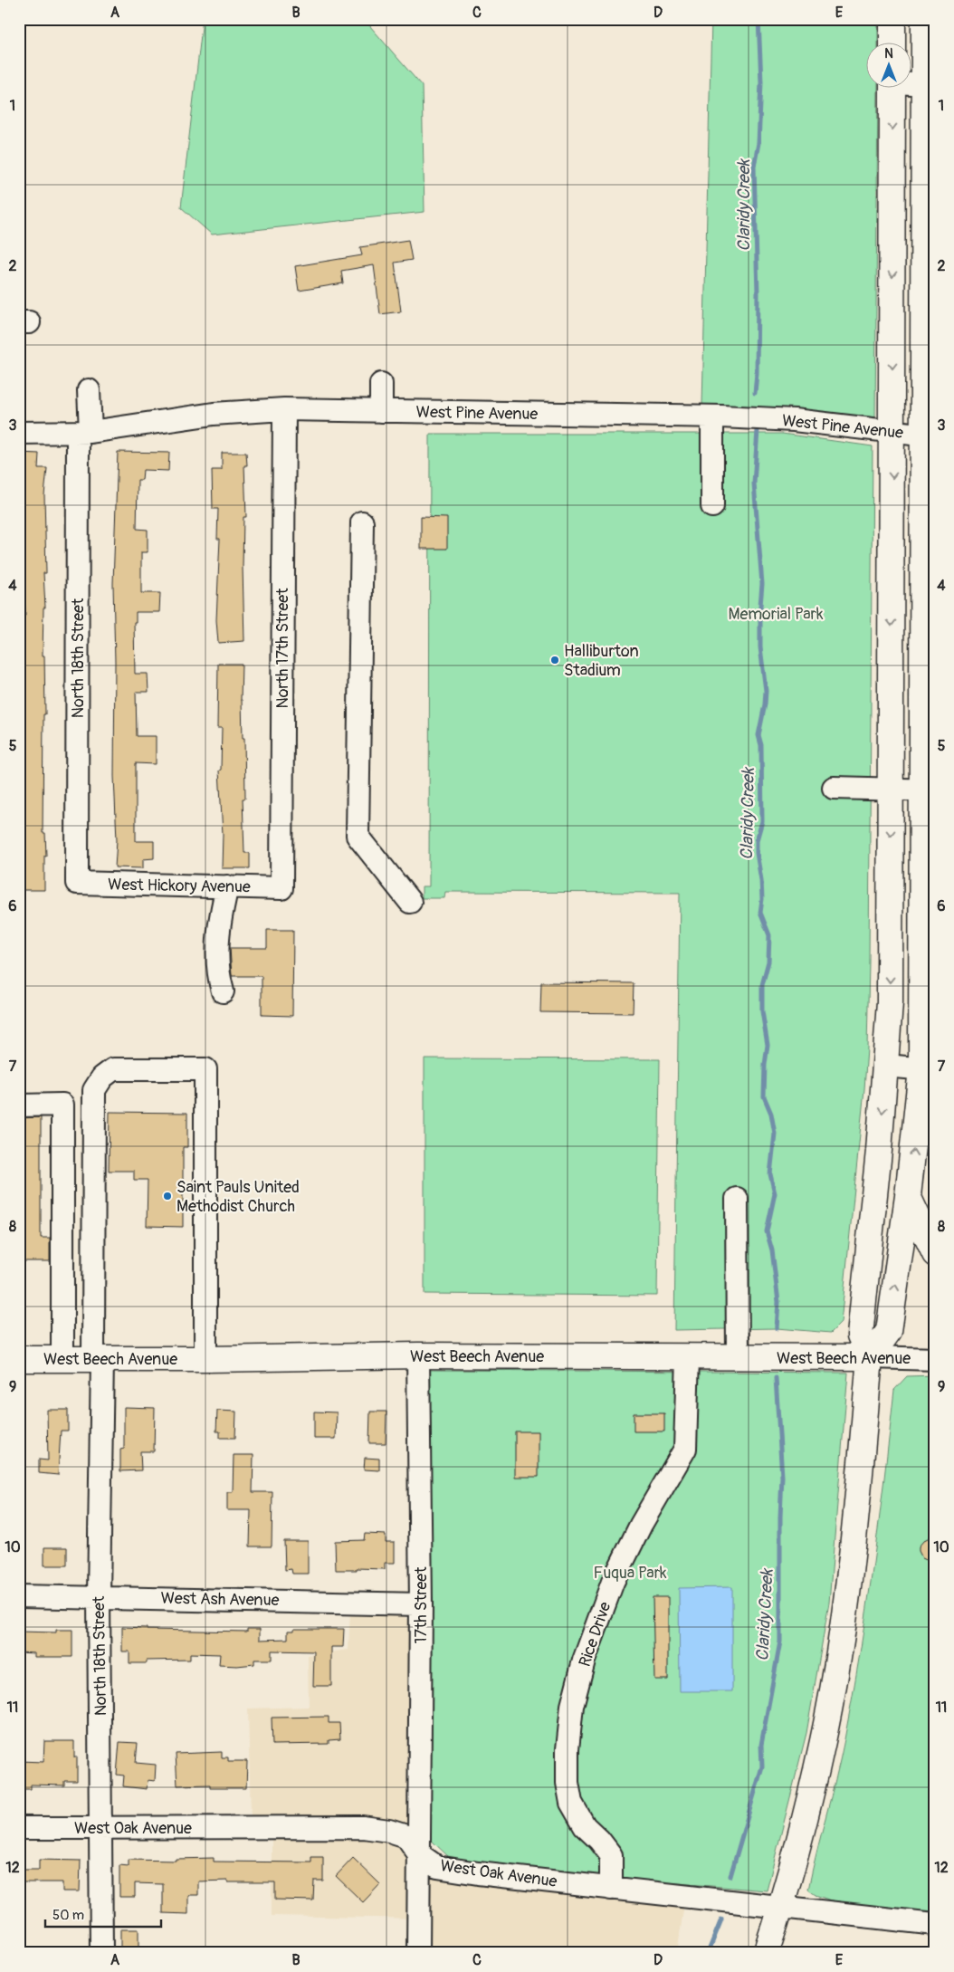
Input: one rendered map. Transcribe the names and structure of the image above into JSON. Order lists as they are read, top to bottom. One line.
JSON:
{"streets":{"main road":["West Beech Avenue"],"street":["West Pine Avenue","North 17th Street","North 18th Street","West Hickory Avenue","West Ash Avenue","17th Street","Rice Drive","West Oak Avenue"]},"crossings":[["West Pine Avenue","North 17th Street"],["West Pine Avenue","North 18th Street"],["North 17th Street","West Hickory Avenue"],["North 18th Street","West Hickory Avenue"],["North 18th Street","West Beech Avenue"],["North 18th Street","West Ash Avenue"],["North 18th Street","West Oak Avenue"],["West Beech Avenue","17th Street"],["West Beech Avenue","Rice Drive"],["West Ash Avenue","17th Street"],["17th Street","West Oak Avenue"],["Rice Drive","West Oak Avenue"]],"water":["Claridy Creek"],"parks":["Memorial Park","Fuqua Park"],"places":["Halliburton Stadium","Saint Pauls United Methodist Church"],"scale_bar":"50 m","north":"top","grid":{"columns":["A","B","C","D","E"],"rows":["1","2","3","4","5","6","7","8","9","10","11","12"]}}
